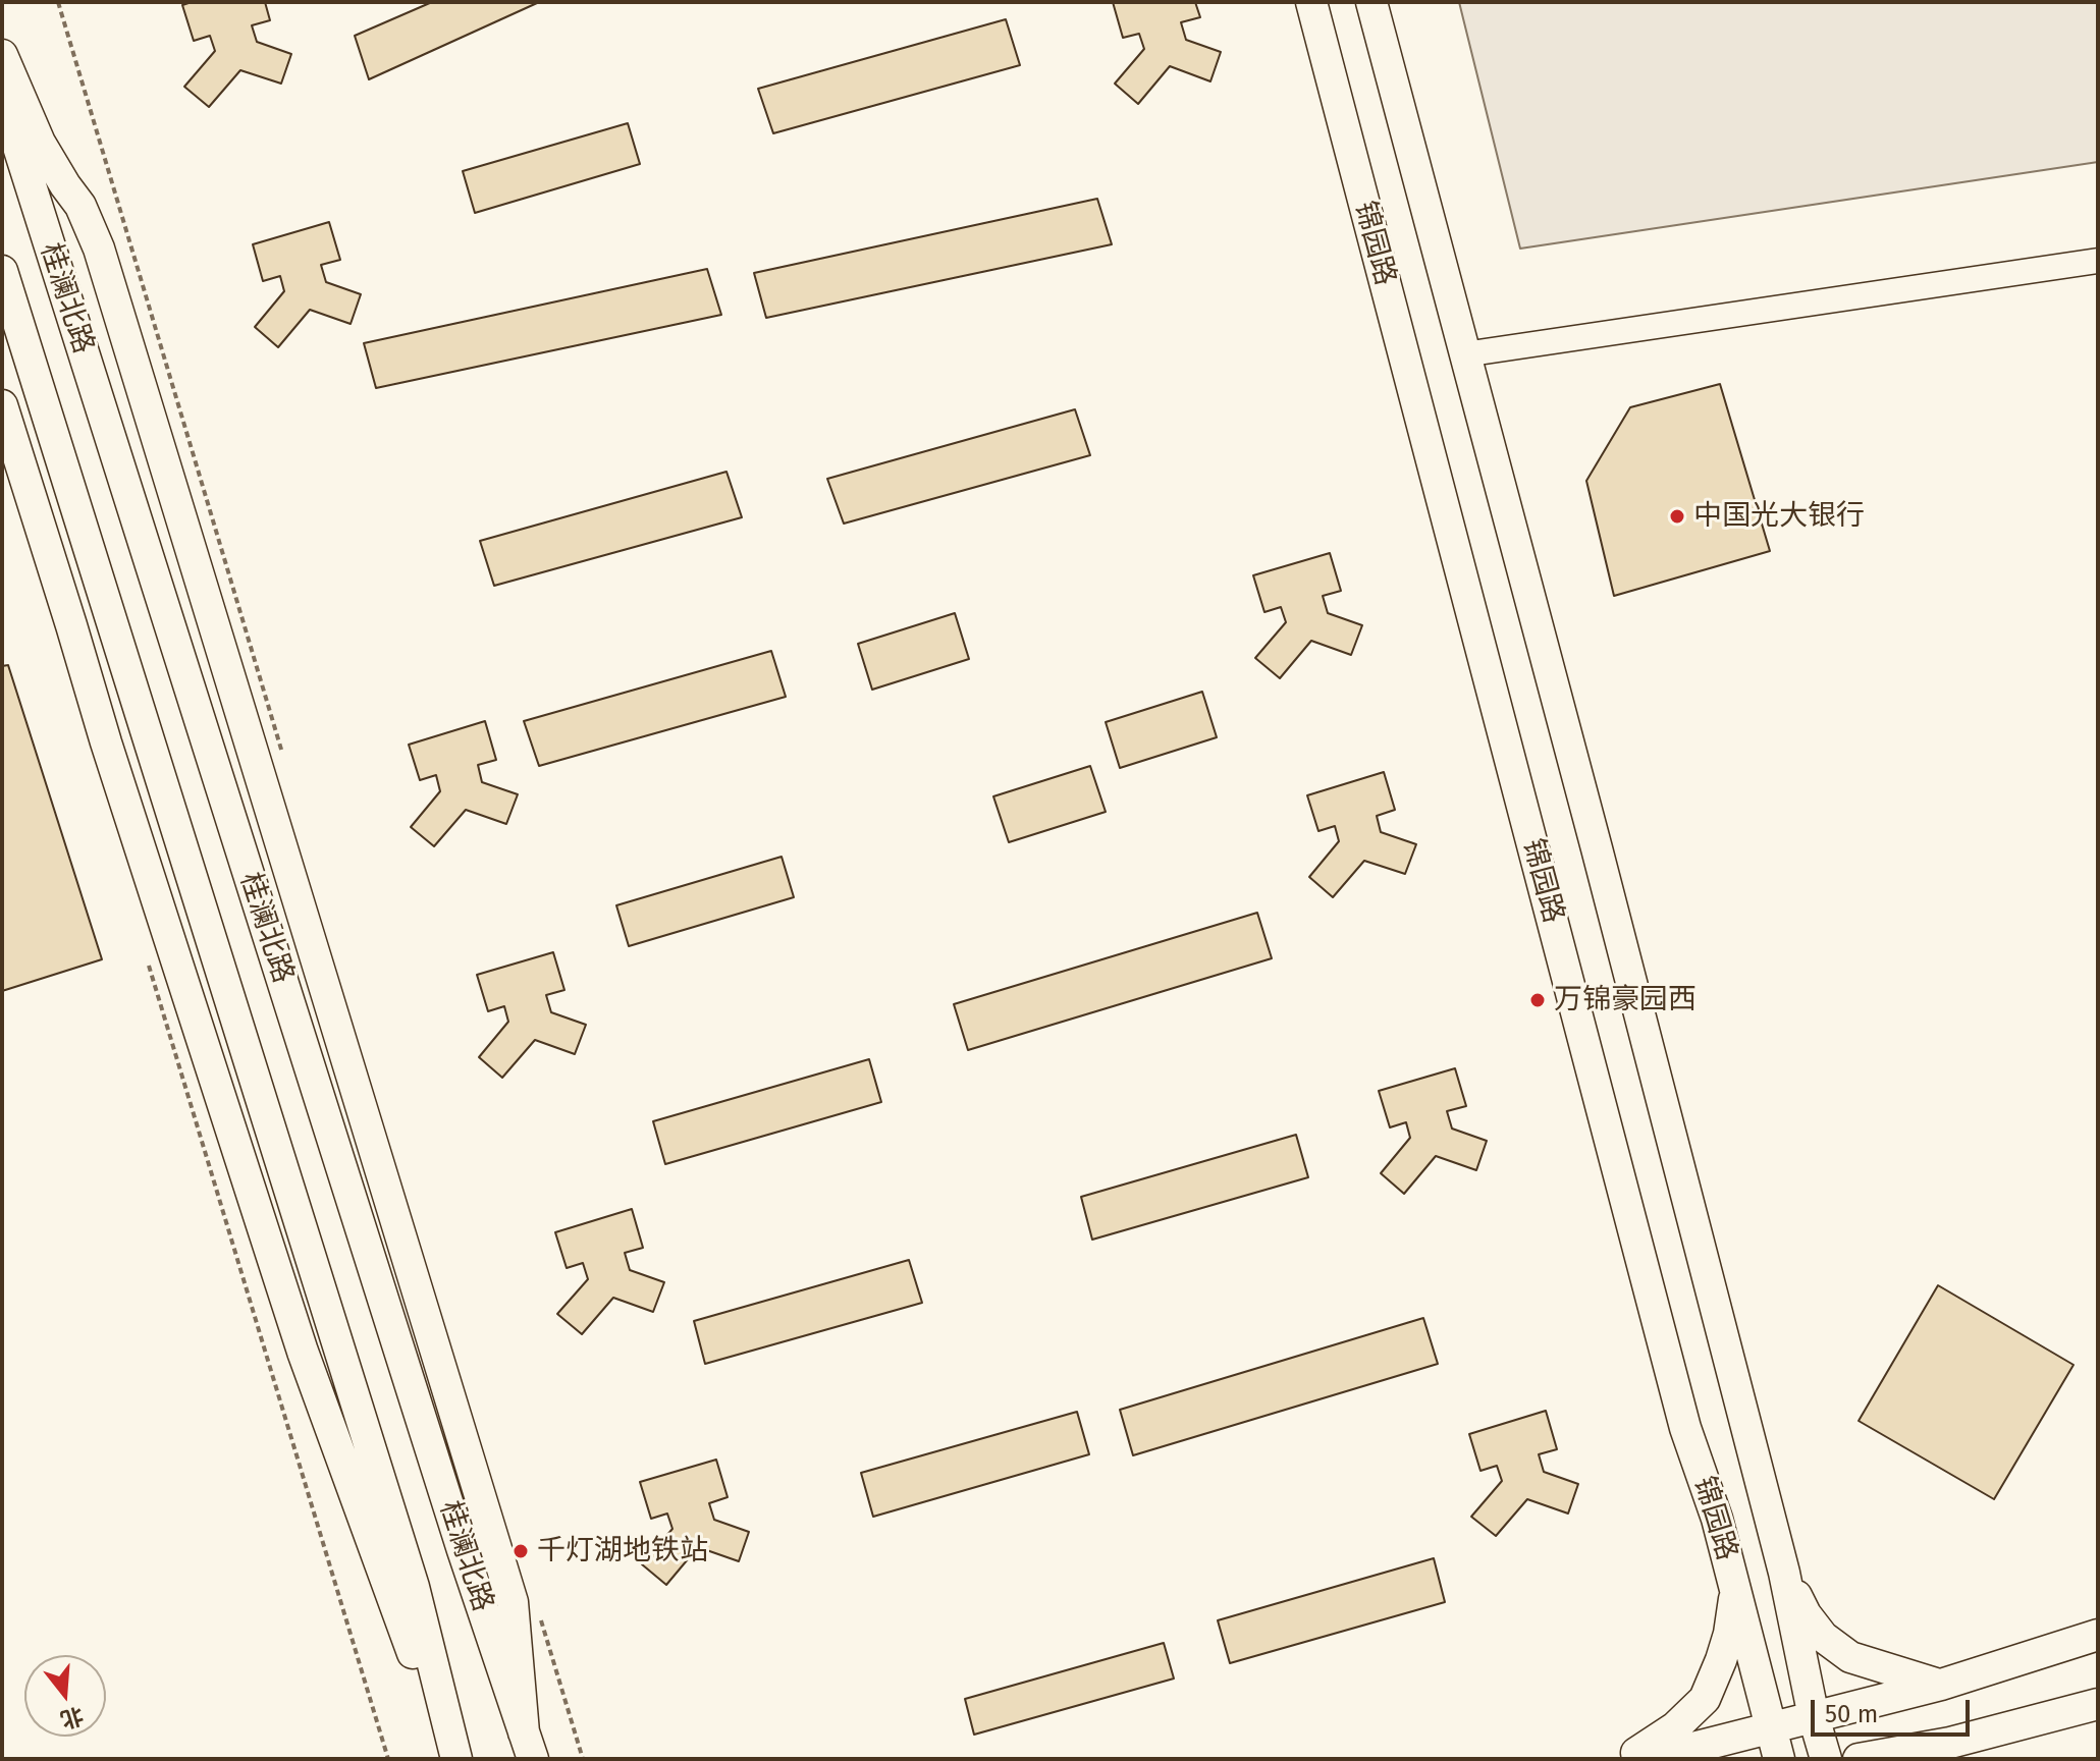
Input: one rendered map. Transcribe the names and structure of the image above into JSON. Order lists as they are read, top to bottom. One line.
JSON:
{"streets":{"main road":["锦园路","桂澜北路"]},"places":["中国光大银行","万锦豪园西","千灯湖地铁站"],"scale_bar":"50 m","north":"bottom"}
